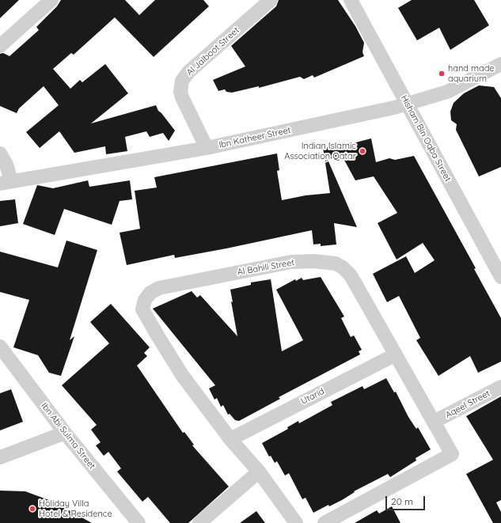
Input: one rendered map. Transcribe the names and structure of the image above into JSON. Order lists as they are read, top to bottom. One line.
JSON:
{"streets":{"street":["Al Jalboot Street","Ibn Katheer Street","Hisham Bin Oqba Street","Al Bahili Street","Utarid","Aqeel Street","Ibn Abi Sulma Street"]},"crossings":[["Al Jalboot Street","Ibn Katheer Street"],["Ibn Katheer Street","Hisham Bin Oqba Street"],["Al Bahili Street","Utarid"],["Al Bahili Street","Aqeel Street"]],"places":["hand made aquarium","Indian Islamic Association Qatar","Holiday Villa Hotel & Residence"],"scale_bar":"20 m"}
